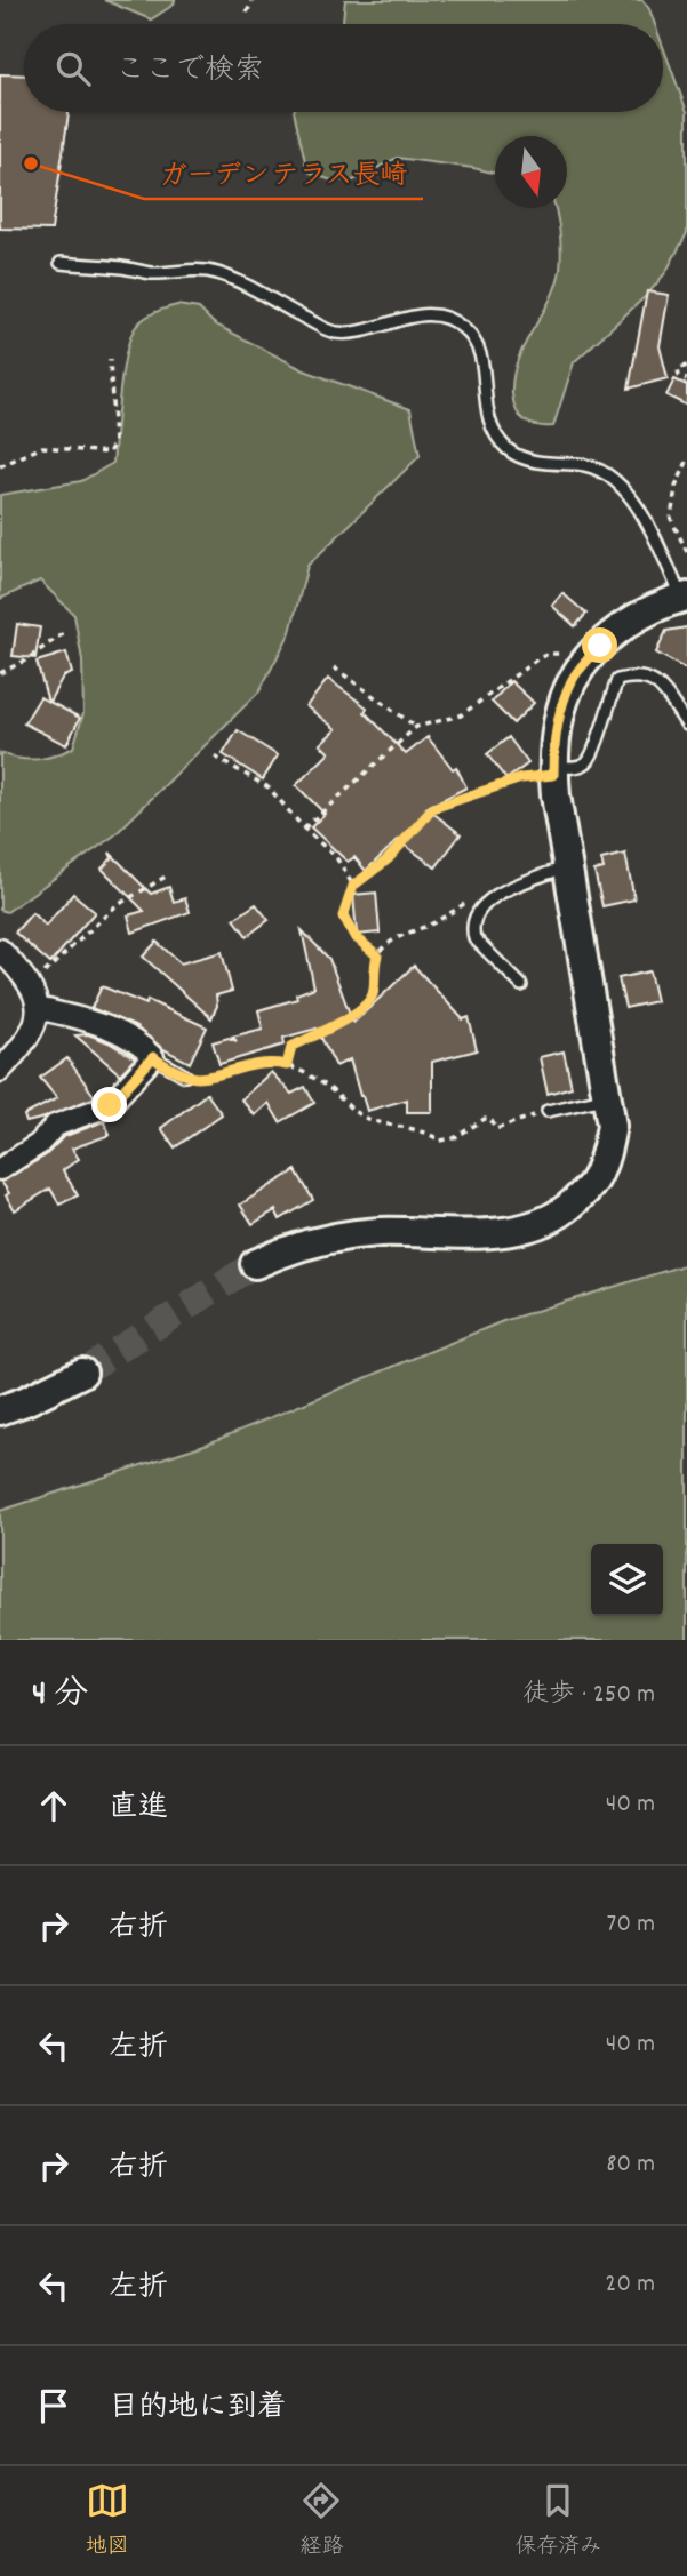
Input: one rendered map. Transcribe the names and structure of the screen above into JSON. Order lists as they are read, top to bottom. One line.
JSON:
{"places":["ガーデンテラス長崎"],"north":"bottom","page":{"search":"ここで検索","heading":["4 分","徒歩 · 250 m"],"list":[["直進","40 m"],["右折","70 m"],["左折","40 m"],["右折","80 m"],["左折","20 m"],"目的地に到着"],"nav":["地図","経路","保存済み"]}}
